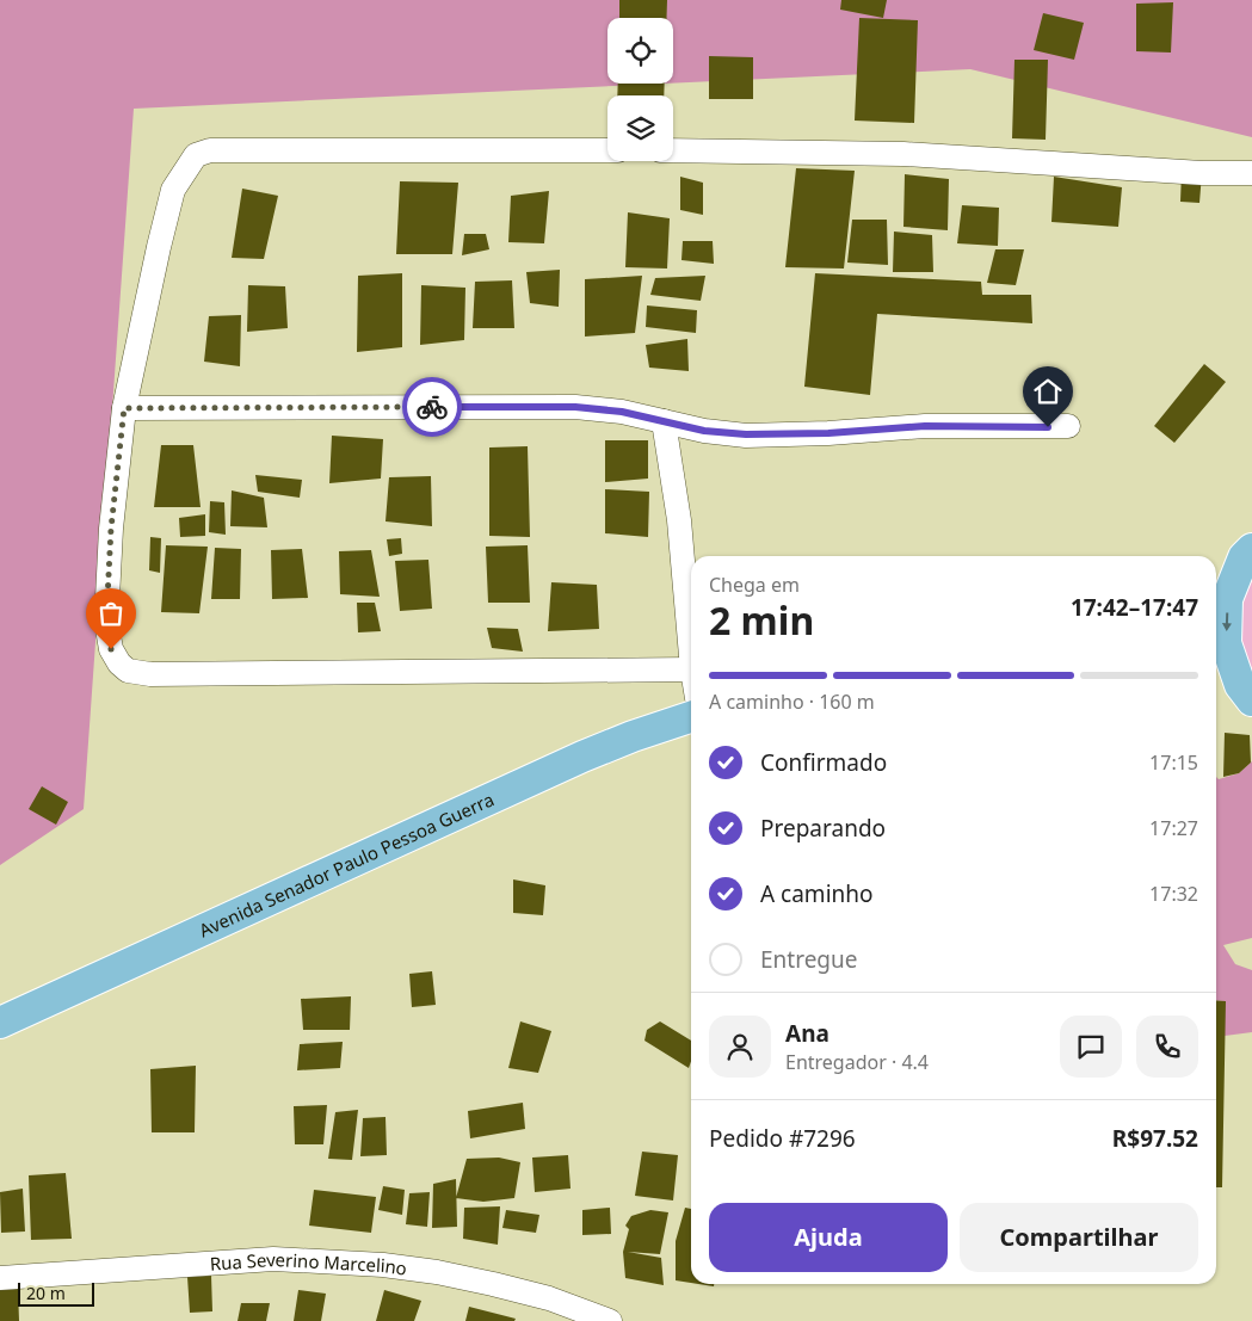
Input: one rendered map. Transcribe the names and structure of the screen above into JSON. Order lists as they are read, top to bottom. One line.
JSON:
{"streets":{"main road":["Avenida Senador Paulo Pessoa Guerra"],"street":["Rua Severino Marcelino"]},"scale_bar":"20 m","page":{"heading":["2 min","Chega em","17:42–17:47"],"panel":["Ana","Entregador · 4.4","Pedido #7296","R$97.52"],"bar":"A caminho · 160 m","list":[["Confirmado","17:15"],["Preparando","17:27"],["A caminho","17:32"],"Entregue"],"buttons":["Ajuda","Compartilhar"],"scale":"20 m"}}
